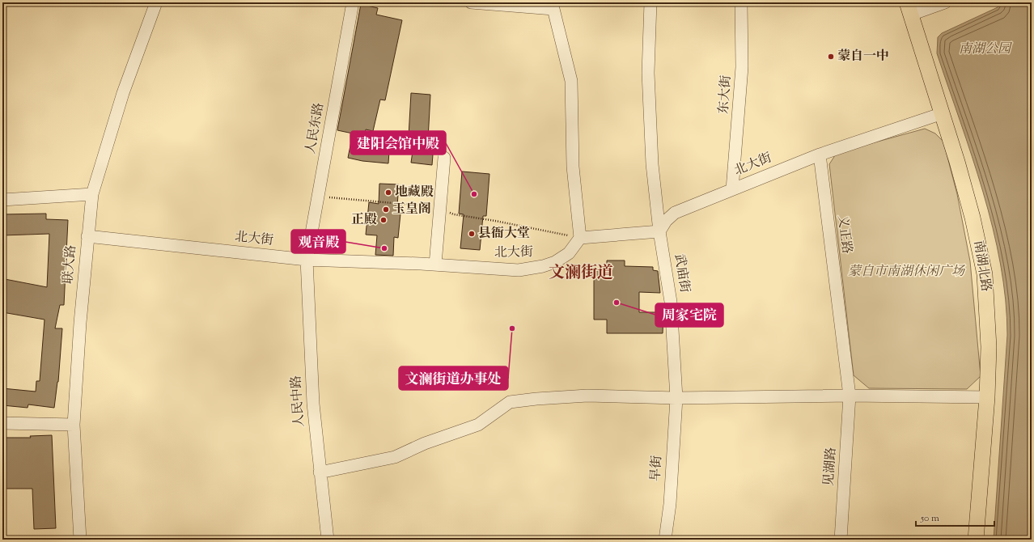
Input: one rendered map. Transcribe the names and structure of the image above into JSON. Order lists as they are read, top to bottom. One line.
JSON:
{"streets":{"main road":["南湖北路"],"street":["东大街","人民东路","北大街","义正路","联大路","武庙街","人民中路","见湖路","早街"]},"crossings":[["东大街","北大街"],["人民东路","北大街"],["人民东路","人民中路"],["北大街","义正路"],["北大街","联大路"],["北大街","南湖北路"],["北大街","武庙街"],["北大街","人民中路"],["义正路","见湖路"],["武庙街","早街"]],"districts":["文澜街道"],"parks":["南湖公园","蒙自市南湖休闲广场"],"places":["蒙自一中","地藏殿","建阳会馆中殿","玉皇阁","正殿","县衙大堂","观音殿","周家宅院","文澜街道办事处"],"scale_bar":"50 m"}
